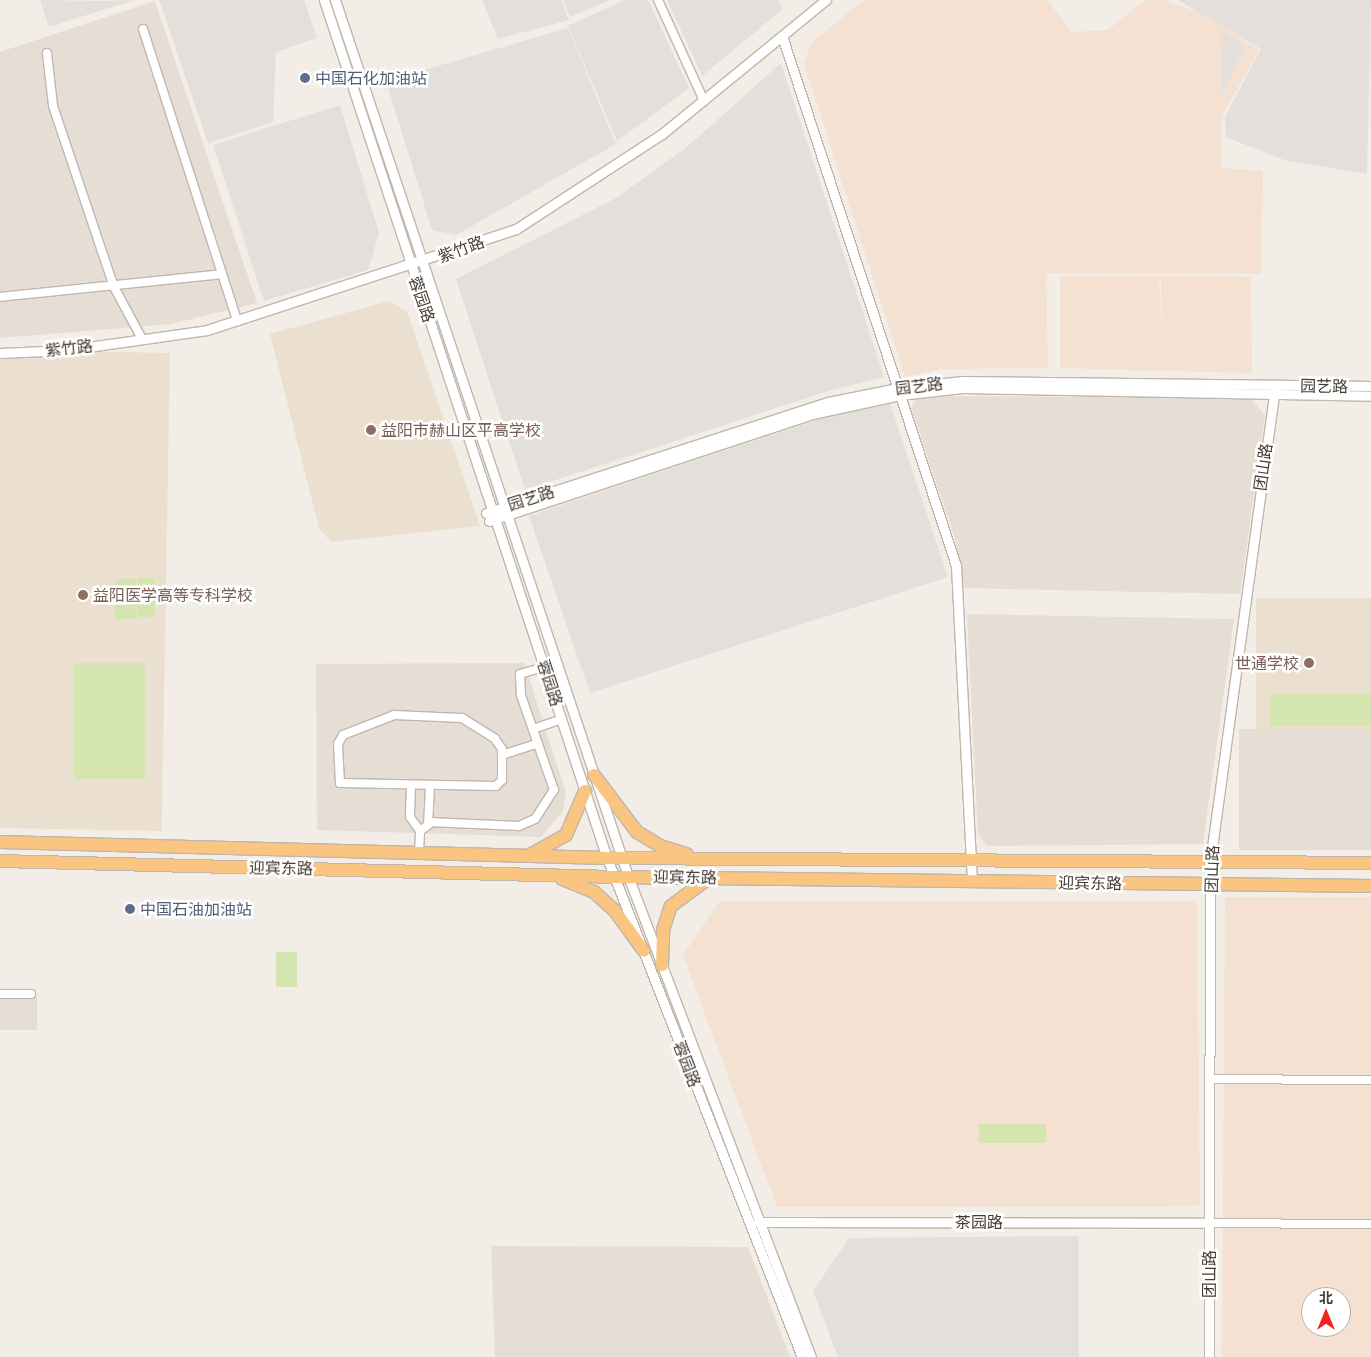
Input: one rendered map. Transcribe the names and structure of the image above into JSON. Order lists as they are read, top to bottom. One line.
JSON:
{"streets":{"highway":["迎宾东路"],"street":["紫竹路","蓉园路","园艺路","团山路","茶园路"]},"crossings":[["紫竹路","蓉园路"],["蓉园路","园艺路"],["蓉园路","迎宾东路"],["蓉园路","茶园路"],["园艺路","团山路"],["团山路","迎宾东路"],["团山路","茶园路"]],"places":["中国石化加油站","益阳市赫山区平高学校","益阳医学高等专科学校","世通学校","中国石油加油站"],"north":"top"}
